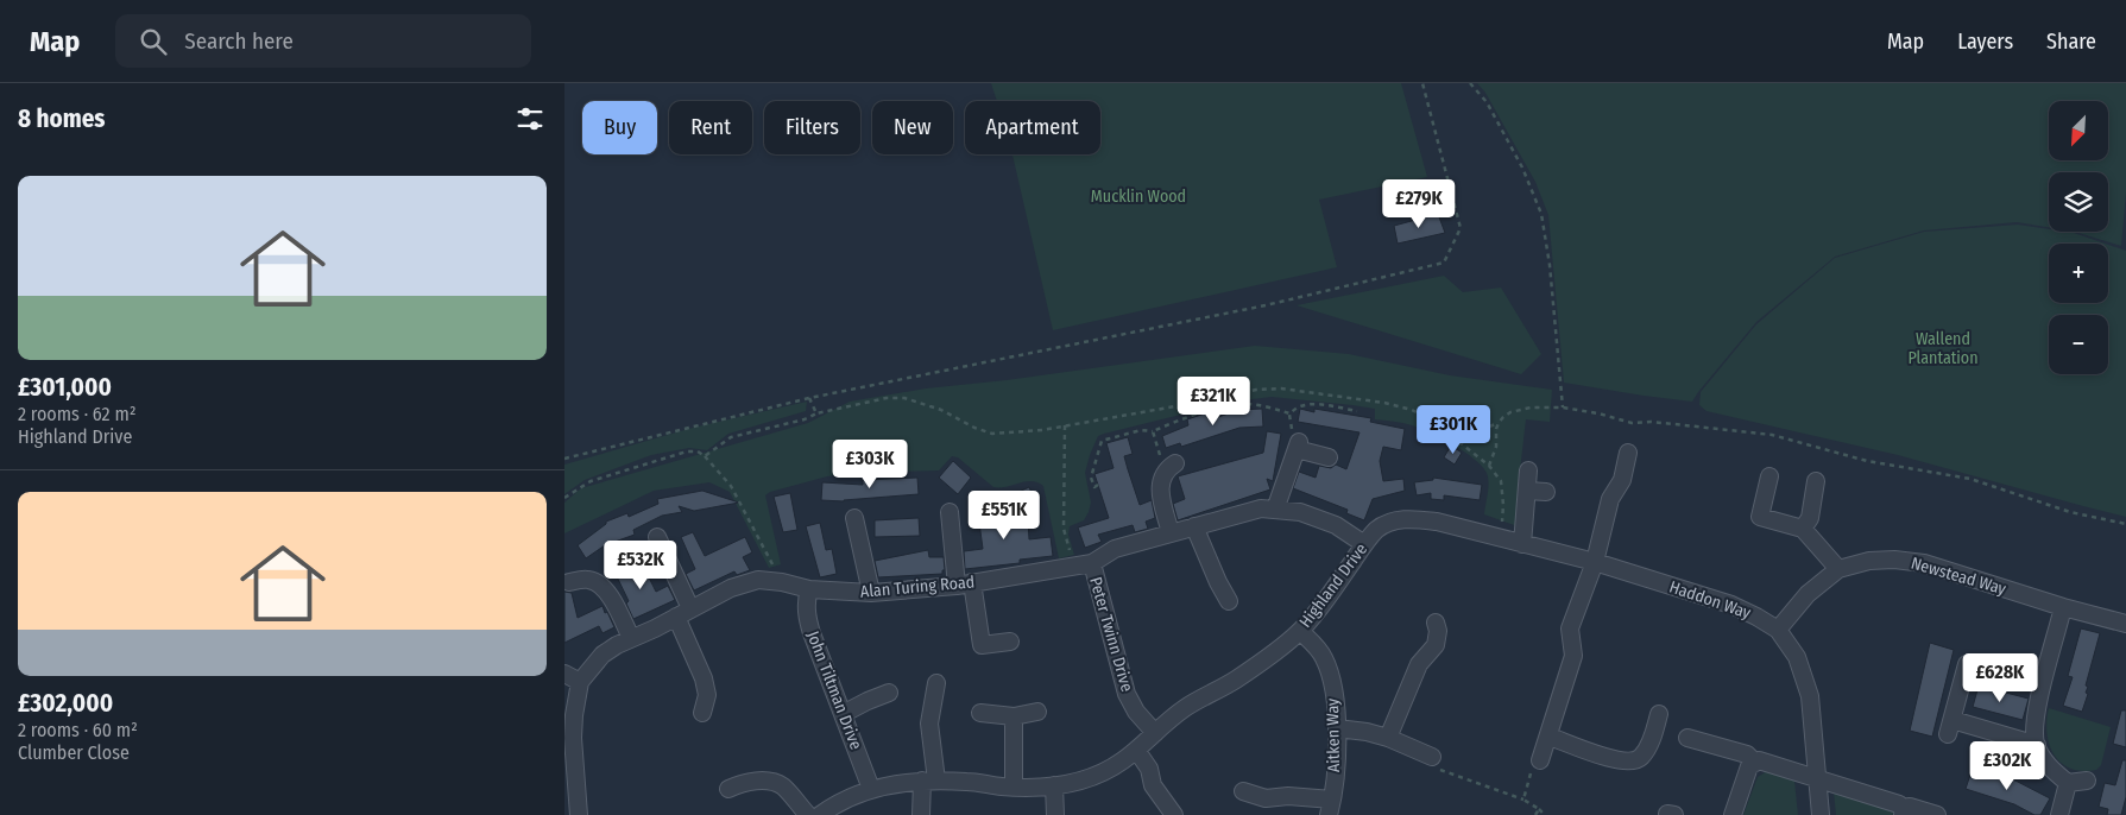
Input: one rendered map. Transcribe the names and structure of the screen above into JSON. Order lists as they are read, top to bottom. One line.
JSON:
{"streets":{"street":["Newstead Way","Highland Drive","Alan Turing Road","Haddon Way","Peter Twinn Drive","John Tiltman Drive","Aitken Way"]},"crossings":[["Newstead Way","Haddon Way"],["Highland Drive","Alan Turing Road"],["Highland Drive","Haddon Way"],["Highland Drive","Peter Twinn Drive"],["Highland Drive","John Tiltman Drive"],["Highland Drive","Aitken Way"],["Alan Turing Road","Peter Twinn Drive"],["Alan Turing Road","John Tiltman Drive"]],"parks":["Mucklin Wood","Wallend Plantation"],"north":"bottom left","page":{"header":"Map","search":"Search here","nav":["Map","Layers","Share"],"heading":"8 homes","map_buttons":["+","−"],"chip":["Buy","Rent","Filters","New","Apartment"],"list":[{"name":"£301,000","note":"2 rooms · 62 m² · Highland Drive"},{"name":"£302,000","note":"2 rooms · 60 m² · Clumber Close"}],"price":["£279K","£321K","£301K","£303K","£551K","£532K","£628K","£302K"]}}
